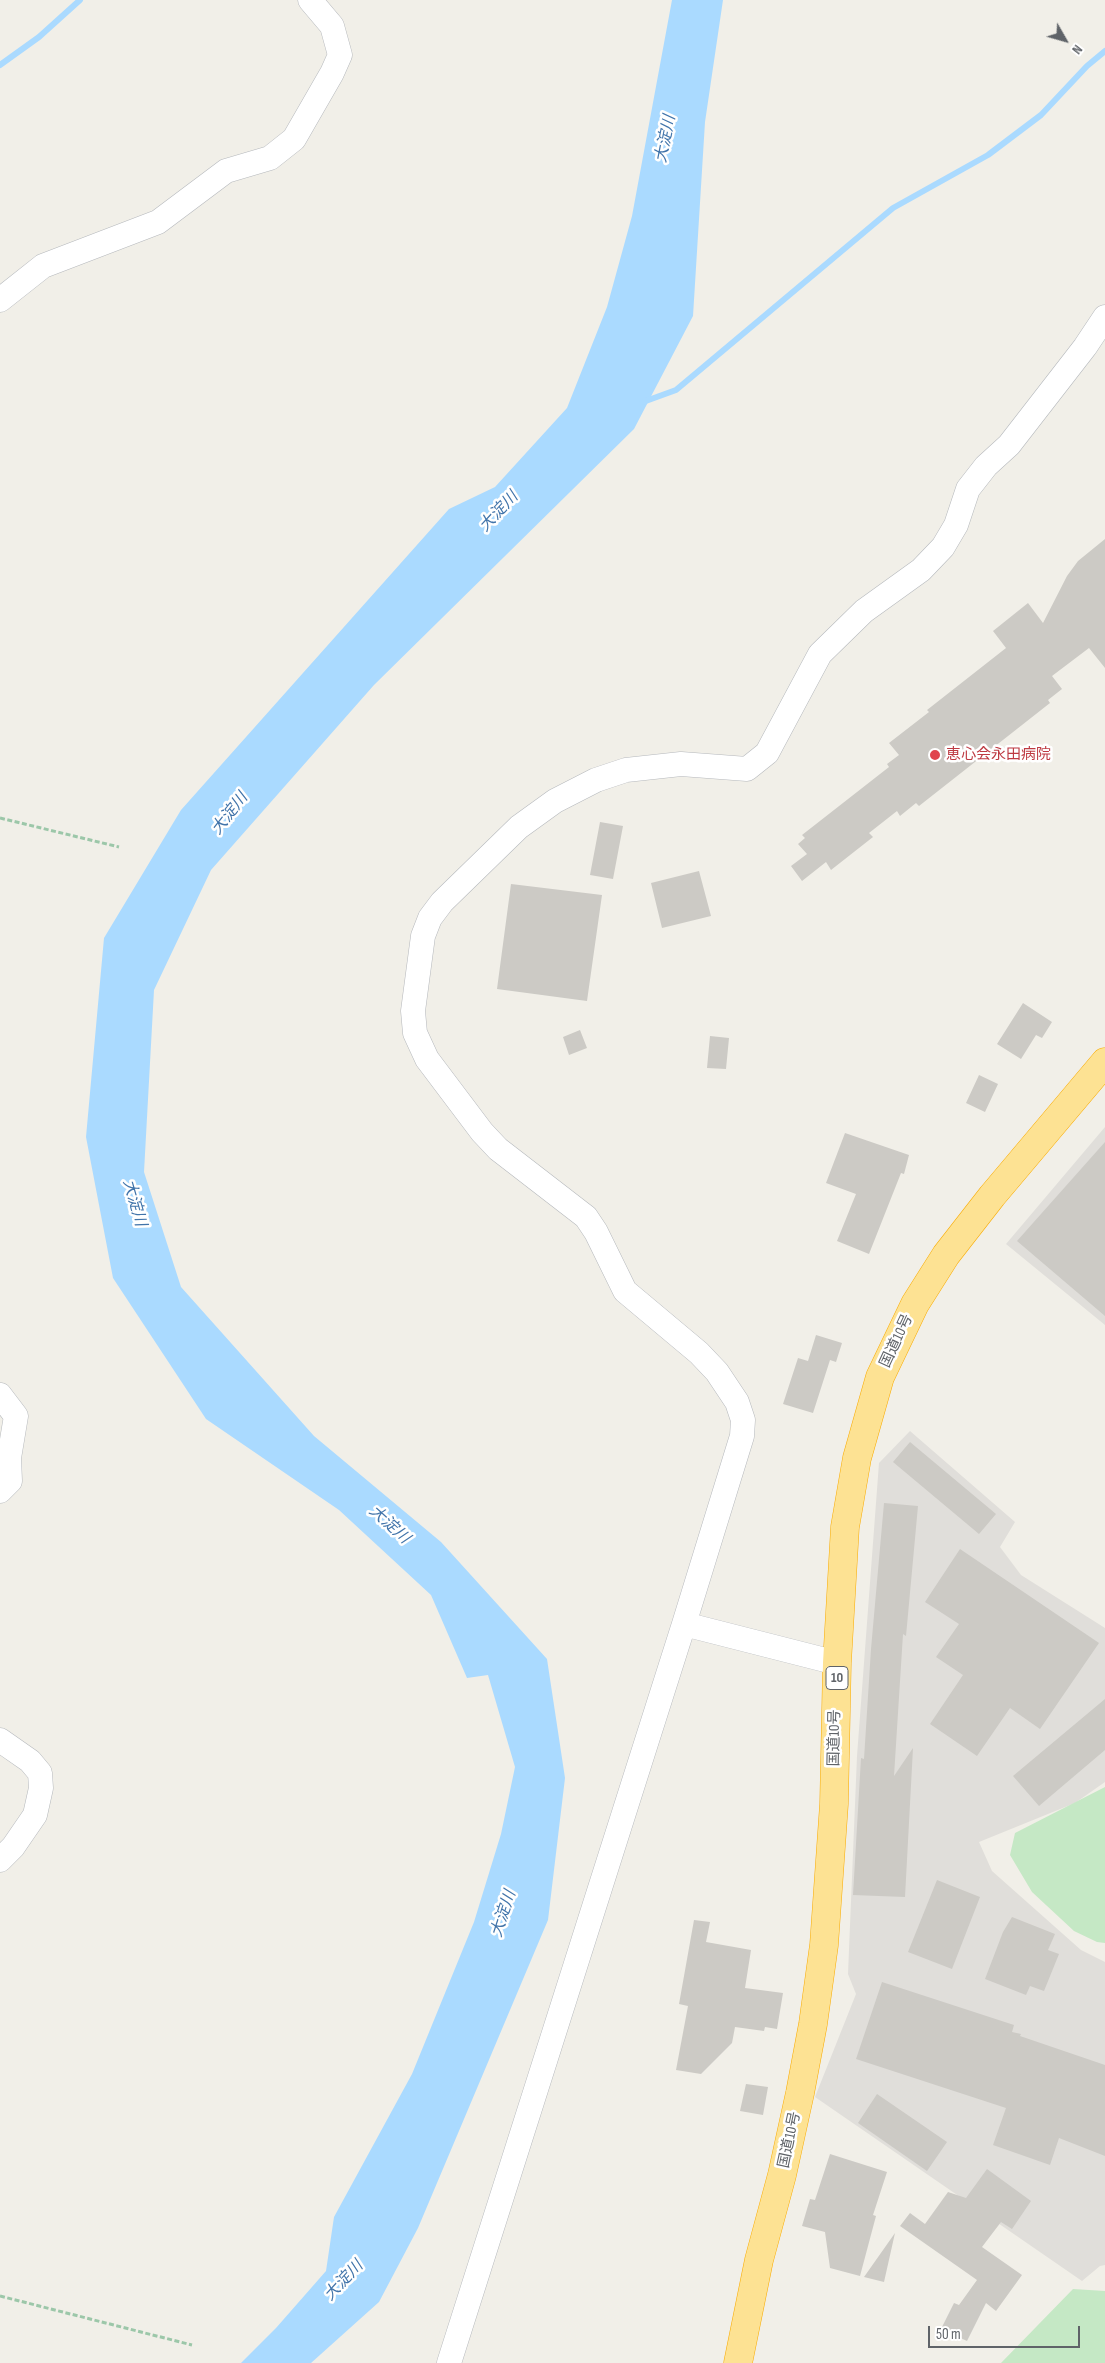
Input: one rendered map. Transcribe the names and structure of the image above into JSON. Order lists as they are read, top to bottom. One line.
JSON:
{"streets":{"highway":["国道10号","10"]},"water":["大淀川"],"places":["恵心会永田病院"],"scale_bar":"50 m","north":"bottom right"}
